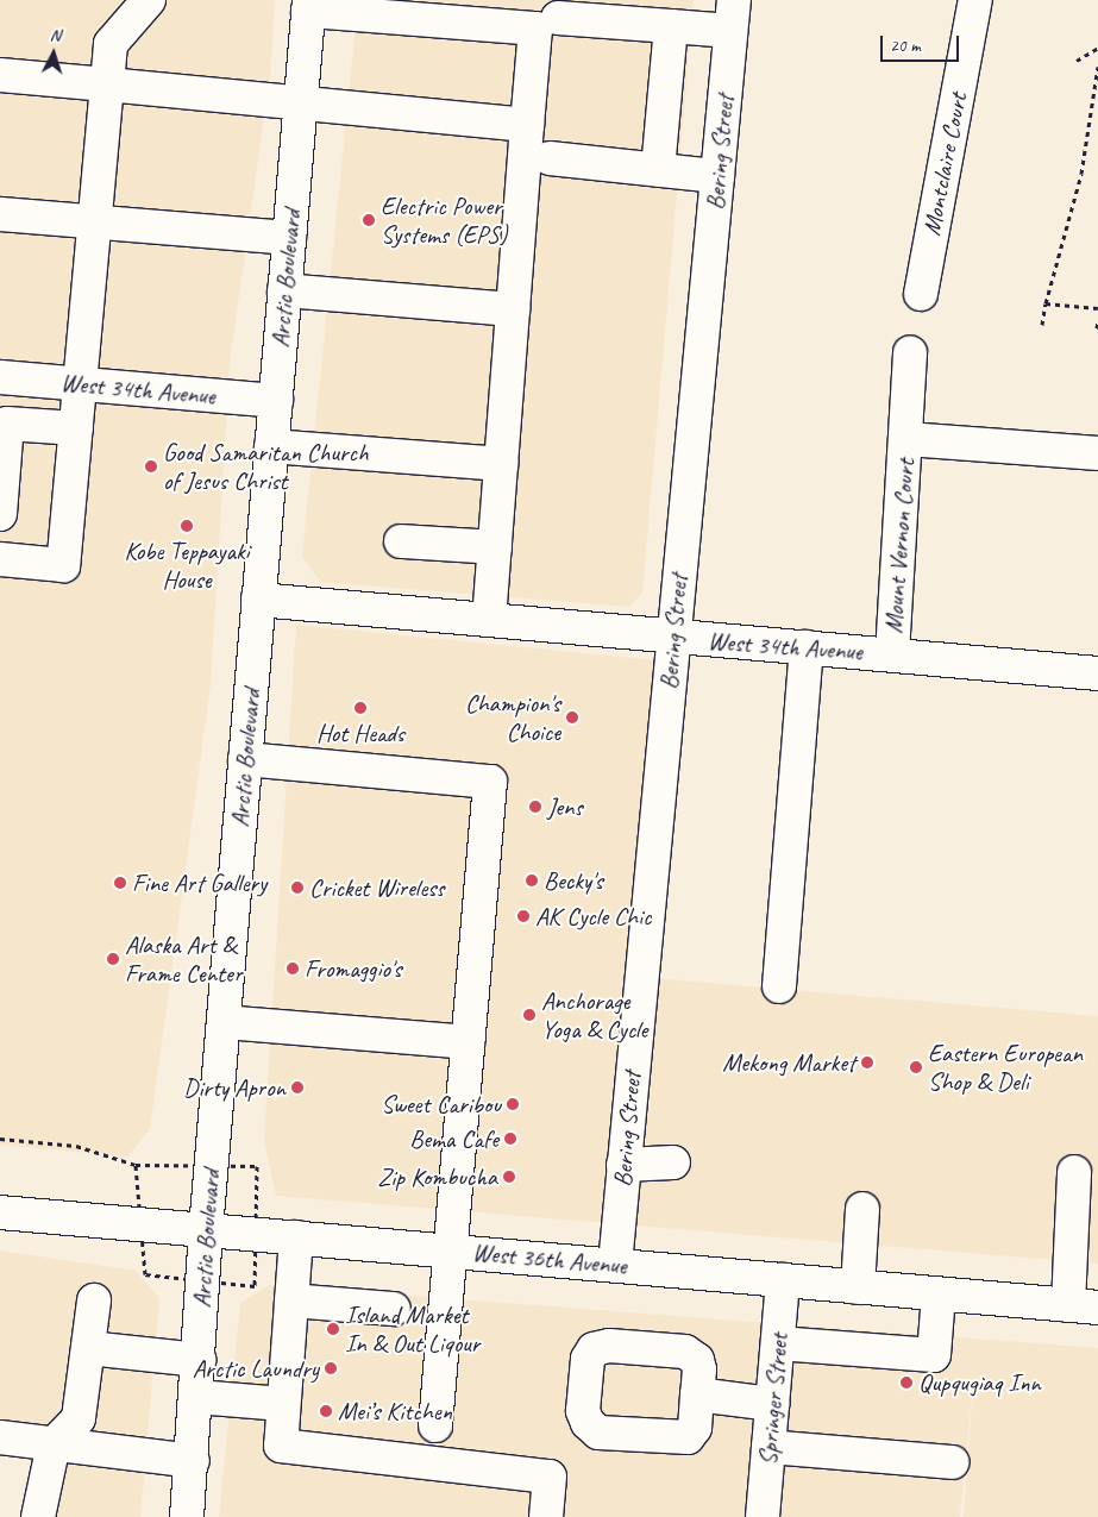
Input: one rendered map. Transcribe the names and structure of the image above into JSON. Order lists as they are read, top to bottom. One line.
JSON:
{"streets":{"street":["Bering Street","Montclaire Court","Arctic Boulevard","West 34th Avenue","Mount Vernon Court","West 36th Avenue","Springer Street"]},"crossings":[["Bering Street","West 34th Avenue"],["Bering Street","West 36th Avenue"],["Arctic Boulevard","West 34th Avenue"],["Arctic Boulevard","West 36th Avenue"],["West 34th Avenue","Mount Vernon Court"],["West 36th Avenue","Springer Street"]],"places":["Electric Power Systems (EPS)","Good Samaritan Church of Jesus Christ","Kobe Teppayaki House","Hot Heads","Champion's Choice","Jens","Becky's","Fine Art Gallery","Cricket Wireless","AK Cycle Chic","Alaska Art & Frame Center","Fromaggio's","Anchorage Yoga & Cycle","Mekong Market","Eastern European Shop & Deli","Dirty Apron","Sweet Caribou","Bema Cafe","Zip Kombucha","Island Market In & Out Liqour","Arctic Laundry","Qupqugiaq Inn","Mei’s Kitchen"],"scale_bar":"20 m","north":"top"}
